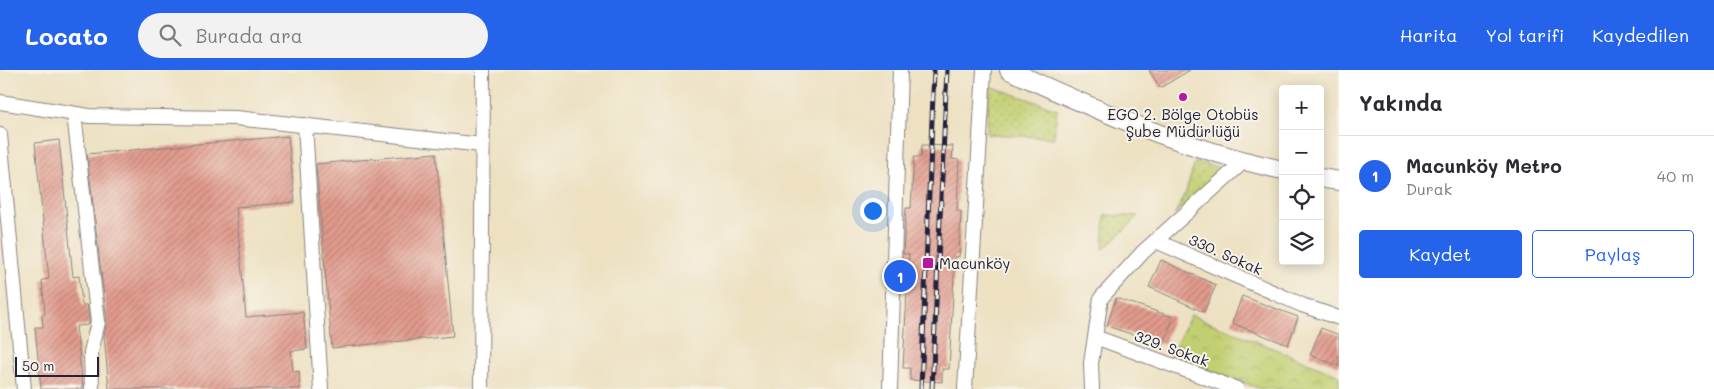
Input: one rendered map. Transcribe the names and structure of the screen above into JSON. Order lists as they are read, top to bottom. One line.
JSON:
{"streets":{"street":["330. Sokak","329. Sokak"]},"places":{"other":["EGO 2. Bölge Otobüs Şube Müdürlüğü"],"transit":["Macunköy"]},"scale_bar":"50 m","page":{"header":"Locato","search":"Burada ara","nav":["Harita","Yol tarifi","Kaydedilen"],"heading":"Yakında","map_buttons":["+","−"],"list":[{"mark":"1","name":"Macunköy Metro","note":"Durak","value":"40 m"}],"buttons":["Kaydet","Paylaş"],"pins":"1","scale":"50 m"}}
